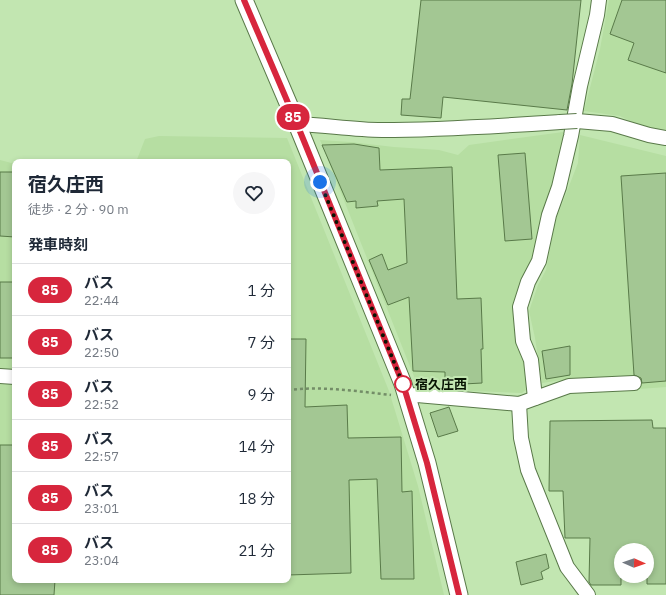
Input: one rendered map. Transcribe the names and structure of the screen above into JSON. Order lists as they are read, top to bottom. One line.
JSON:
{"places":["宿久庄西"],"lines":["bus line 85"],"north":"right","page":{"on_map":"85","heading":[["宿久庄西","徒歩 · 2 分 · 90 m"],"発車時刻"],"list":[{"mark":"85","name":"バス","note":"22:44","value":"1 分"},{"mark":"85","name":"バス","note":"22:50","value":"7 分"},{"mark":"85","name":"バス","note":"22:52","value":"9 分"},{"mark":"85","name":"バス","note":"22:57","value":"14 分"},{"mark":"85","name":"バス","note":"23:01","value":"18 分"},{"mark":"85","name":"バス","note":"23:04","value":"21 分"}]}}
